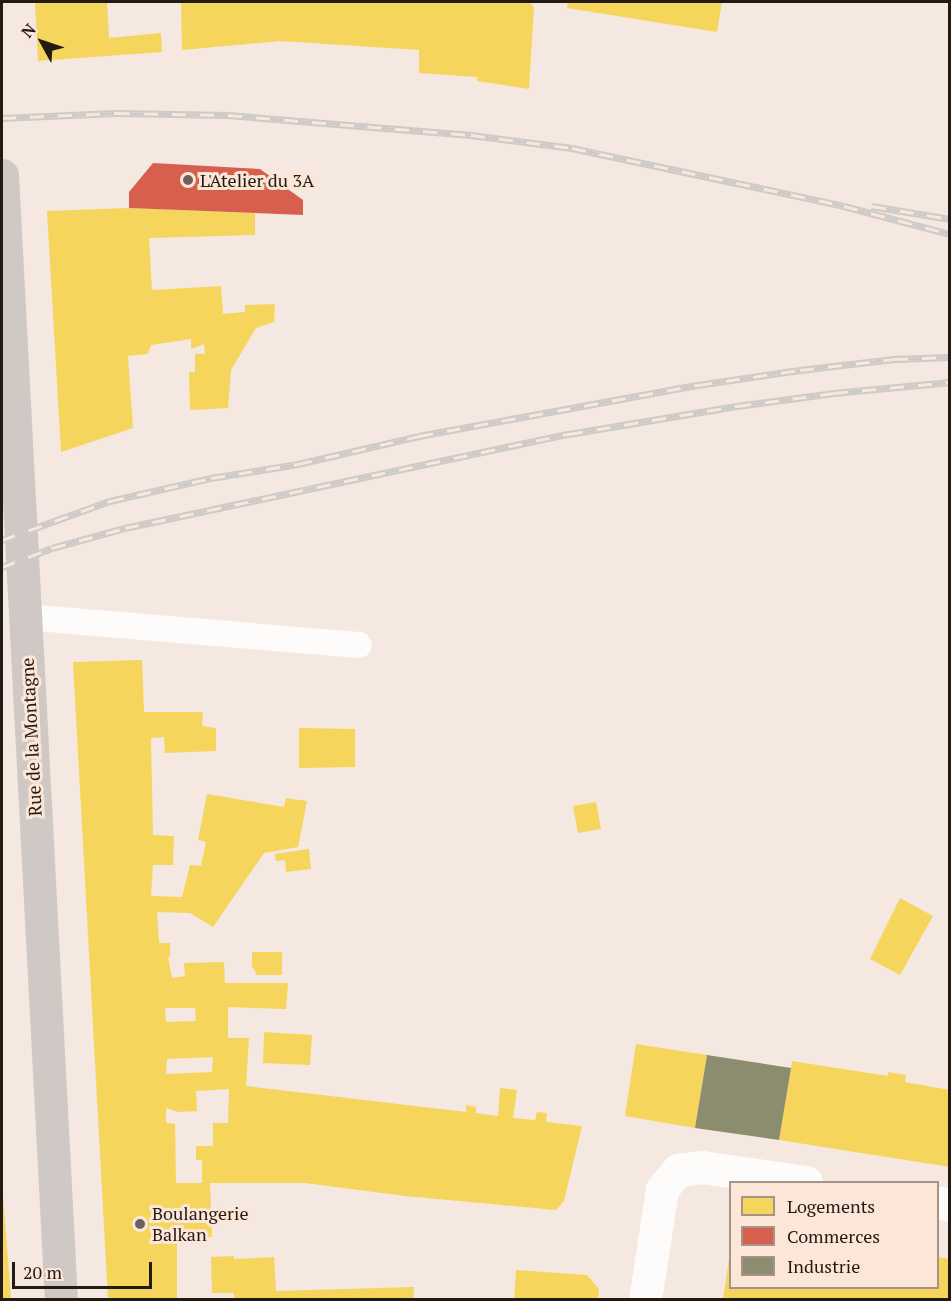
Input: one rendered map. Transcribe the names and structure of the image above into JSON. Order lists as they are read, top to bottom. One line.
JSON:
{"streets":{"main road":["Rue de la Montagne"]},"places":["L'Atelier du 3A","Boulangerie Balkan"],"legend":["Logements","Commerces","Industrie"],"scale_bar":"20 m","north":"top left"}
